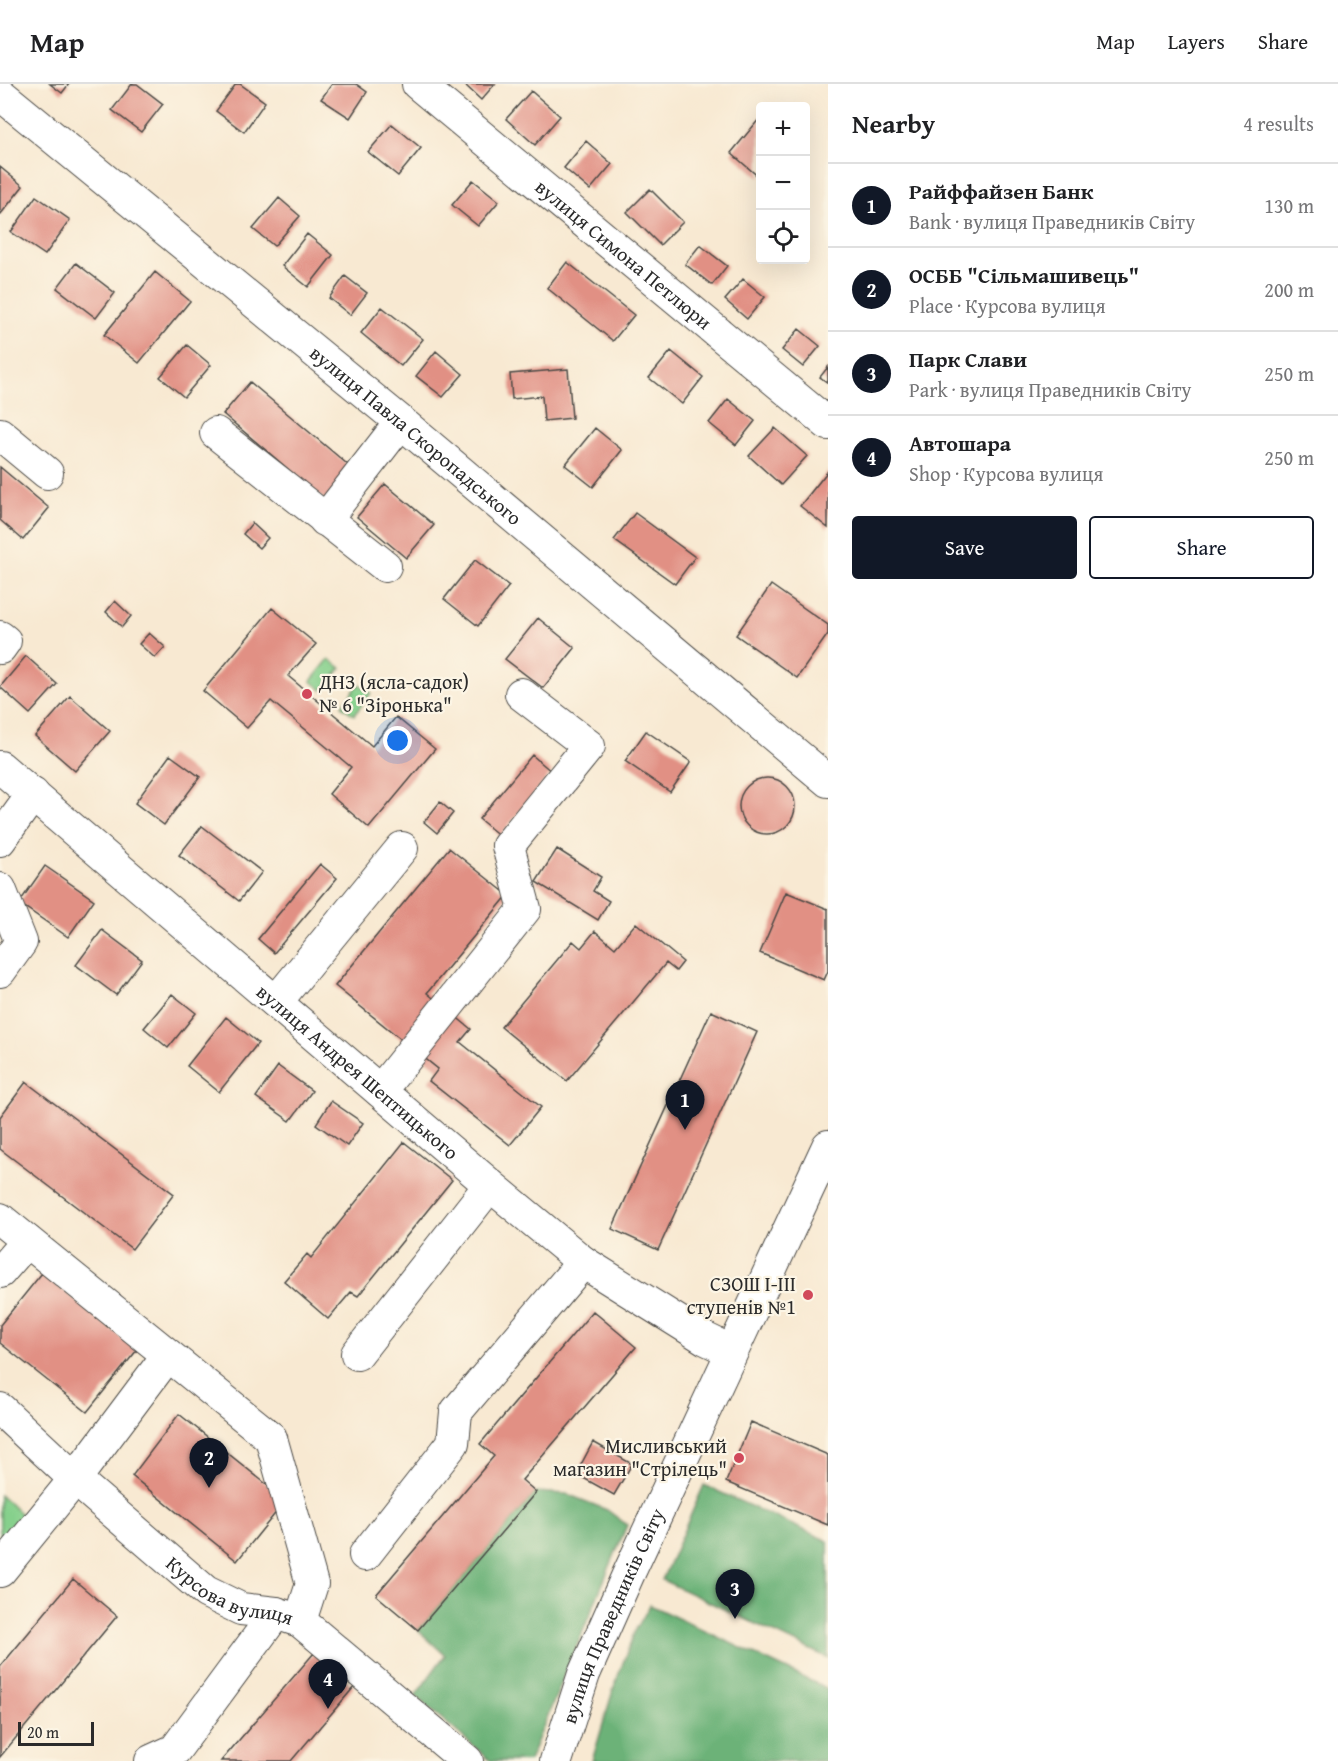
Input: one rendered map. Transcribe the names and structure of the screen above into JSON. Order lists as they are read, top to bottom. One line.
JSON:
{"streets":{"street":["вулиця Симона Петлюри","вулиця Павла Скоропадського","вулиця Андрея Шептицького","Курсова вулиця","вулиця Праведників Світу"]},"crossings":[["вулиця Андрея Шептицького","вулиця Праведників Світу"]],"places":["ДНЗ (ясла-садок) № 6 \"Зіронька\"","СЗОШ І-ІІІ ступенів №1","Мисливський магазин \"Стрілець\""],"scale_bar":"20 m","page":{"header":"Map","nav":["Map","Layers","Share"],"heading":["Nearby","4 results"],"map_buttons":["+","−"],"list":[{"mark":"1","name":"Райффайзен Банк","note":"Bank · вулиця Праведників Світу","value":"130 m"},{"mark":"2","name":"ОСББ \"Сільмашивець\"","note":"Place · Курсова вулиця","value":"200 m"},{"mark":"3","name":"Парк Слави","note":"Park · вулиця Праведників Світу","value":"250 m"},{"mark":"4","name":"Автошара","note":"Shop · Курсова вулиця","value":"250 m"}],"buttons":["Save","Share"],"pins":["1","2","3","4"],"scale":"20 m"}}
